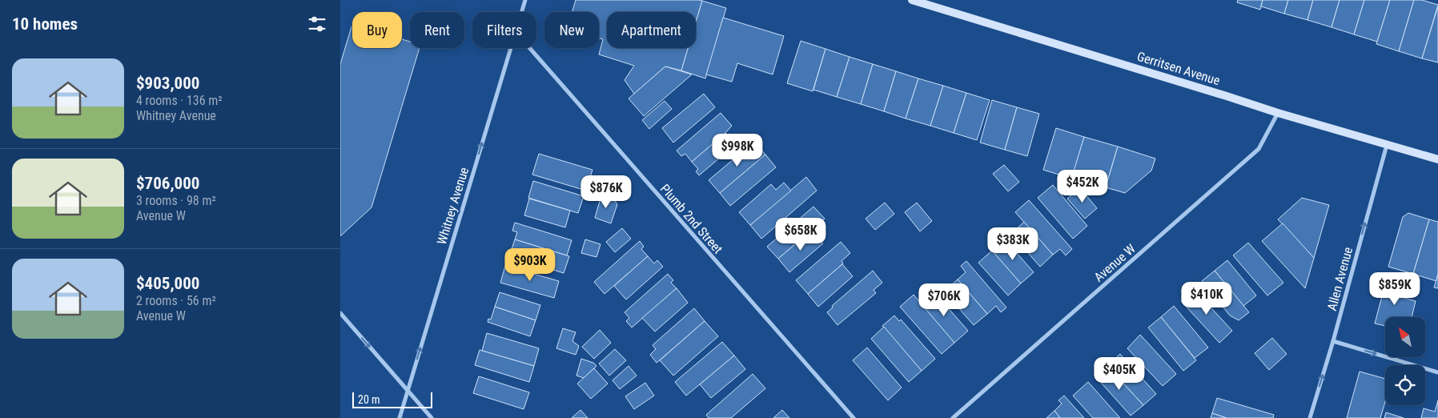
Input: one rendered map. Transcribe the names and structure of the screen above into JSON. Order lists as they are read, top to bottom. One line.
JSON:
{"streets":{"main road":["Gerritsen Avenue"],"street":["Whitney Avenue","Plumb 2nd Street","Avenue W","Allen Avenue"]},"crossings":[["Gerritsen Avenue","Avenue W"],["Gerritsen Avenue","Allen Avenue"]],"one_way":["Whitney Avenue","Allen Avenue"],"scale_bar":"20 m","north":"top left","page":{"heading":"10 homes","chip":["Buy","Rent","Filters","New","Apartment"],"list":[{"name":"$903,000","note":"4 rooms · 136 m² · Whitney Avenue"},{"name":"$706,000","note":"3 rooms · 98 m² · Avenue W"},{"name":"$405,000","note":"2 rooms · 56 m² · Avenue W"}],"price":["$998K","$452K","$876K","$658K","$383K","$903K","$859K","$410K","$706K","$405K"],"scale":"20 m"}}
